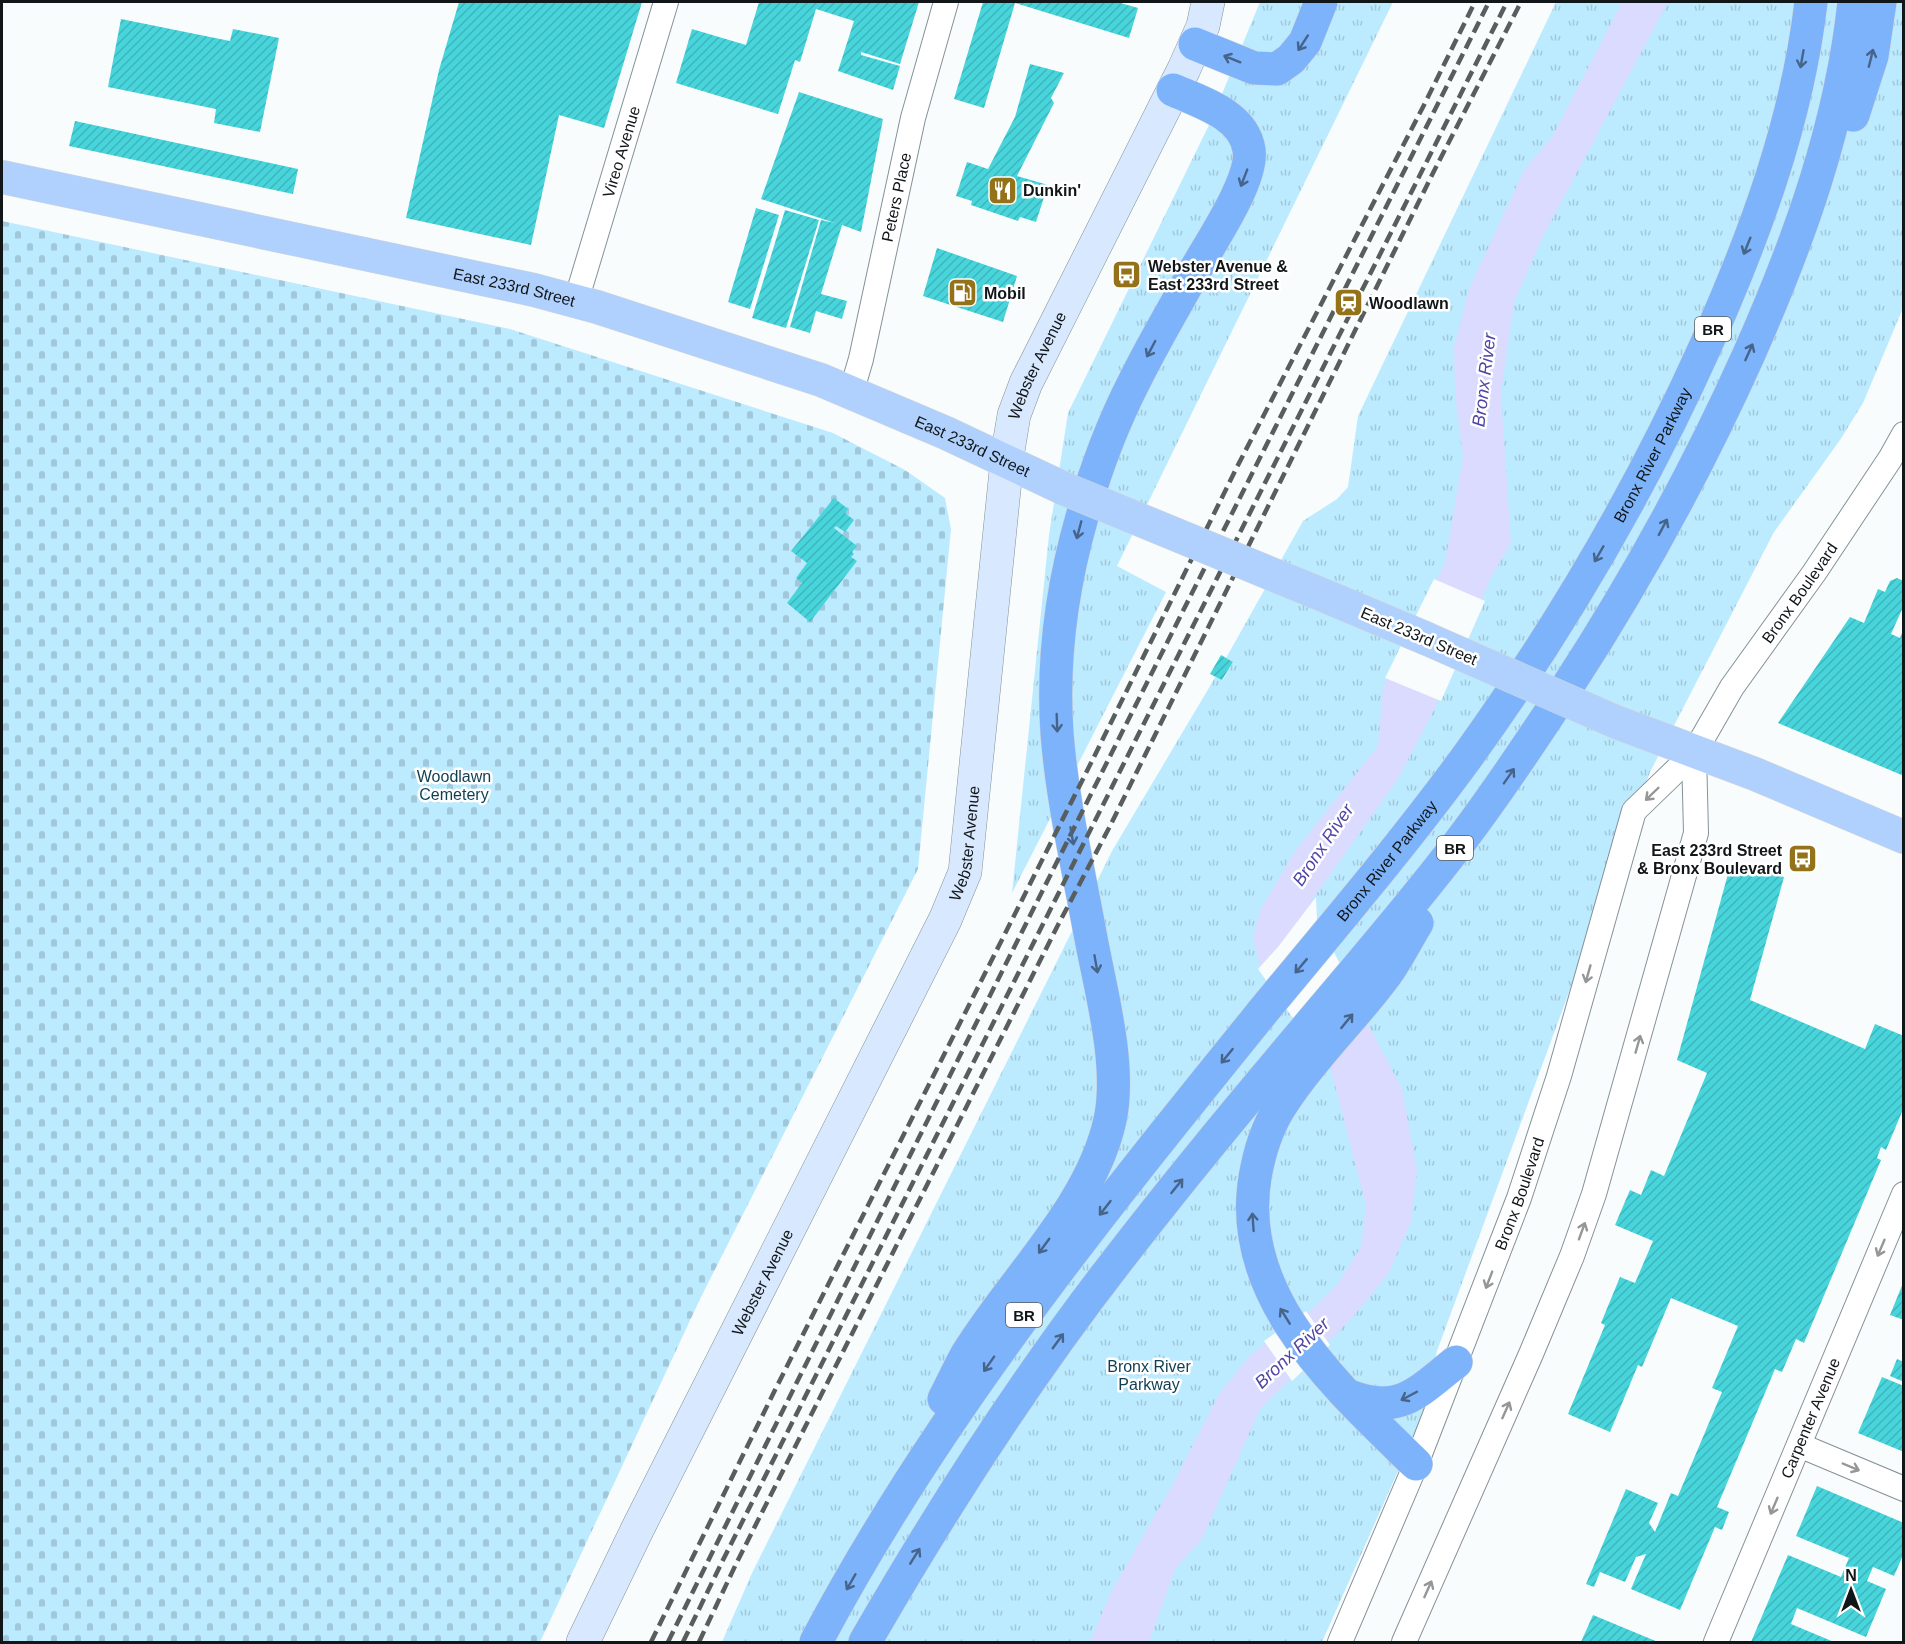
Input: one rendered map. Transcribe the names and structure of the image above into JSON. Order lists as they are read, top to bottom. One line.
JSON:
{"streets":{"highway":["BR","Bronx River Parkway"],"main road":["East 233rd Street","Webster Avenue"],"street":["Vireo Avenue","Peters Place","Bronx Boulevard","Carpenter Avenue"]},"crossings":[["Vireo Avenue","East 233rd Street"],["Peters Place","East 233rd Street"],["East 233rd Street","Webster Avenue"],["East 233rd Street","Bronx Boulevard"]],"one_way":["Carpenter Avenue"],"water":["Bronx River"],"parks":["Woodlawn Cemetery","Bronx River Parkway"],"places":{"restaurant":["Dunkin'"],"bus stop":["Webster Avenue & East 233rd Street","East 233rd Street & Bronx Boulevard"],"fuel station":["Mobil"],"station":["Woodlawn"]},"north":"top"}
